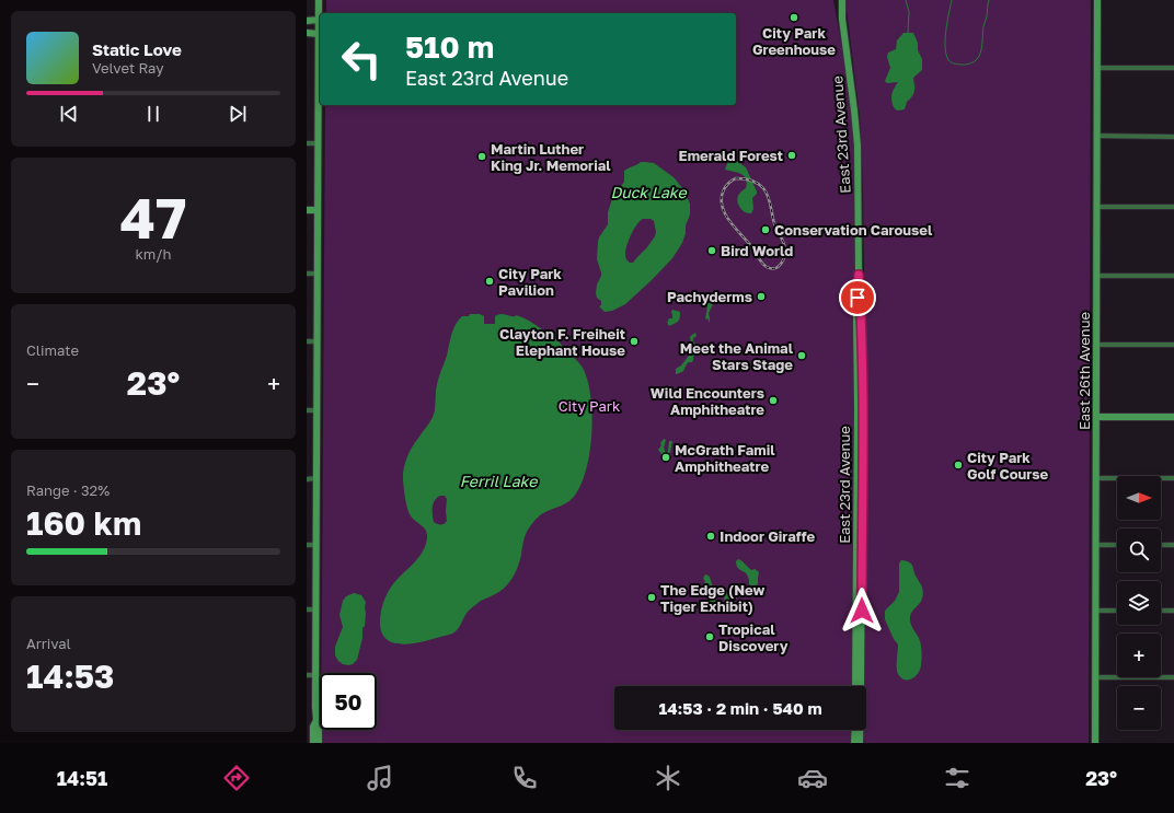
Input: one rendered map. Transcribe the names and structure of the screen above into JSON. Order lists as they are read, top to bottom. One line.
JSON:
{"streets":{"main road":["East 23rd Avenue","East 26th Avenue"]},"water":["Duck Lake","Ferril Lake"],"parks":["City Park"],"places":["City Park Greenhouse","Emerald Forest","Martin Luther King Jr. Memorial","Conservation Carousel","Bird World","City Park Pavilion","Pachyderms","Clayton F. Freiheit Elephant House","Meet the Animal Stars Stage","Wild Encounters Amphitheatre","McGrath Famil Amphitheatre","City Park Golf Course","Indoor Giraffe","The Edge (New Tiger Exhibit)","Tropical Discovery"],"north":"right","page":{"turn":["510 m","East 23rd Avenue"],"song":["Static Love","Velvet Ray"],"tile":[["47","km/h"],"Climate",["Range · 32%","160 km"],["Arrival","14:53"]],"heat":["−","23°","+"],"map_buttons":["+","−"],"limit":"50","trip":"14:53 · 2 min · 540 m","tabs":["14:51","23°"]}}
